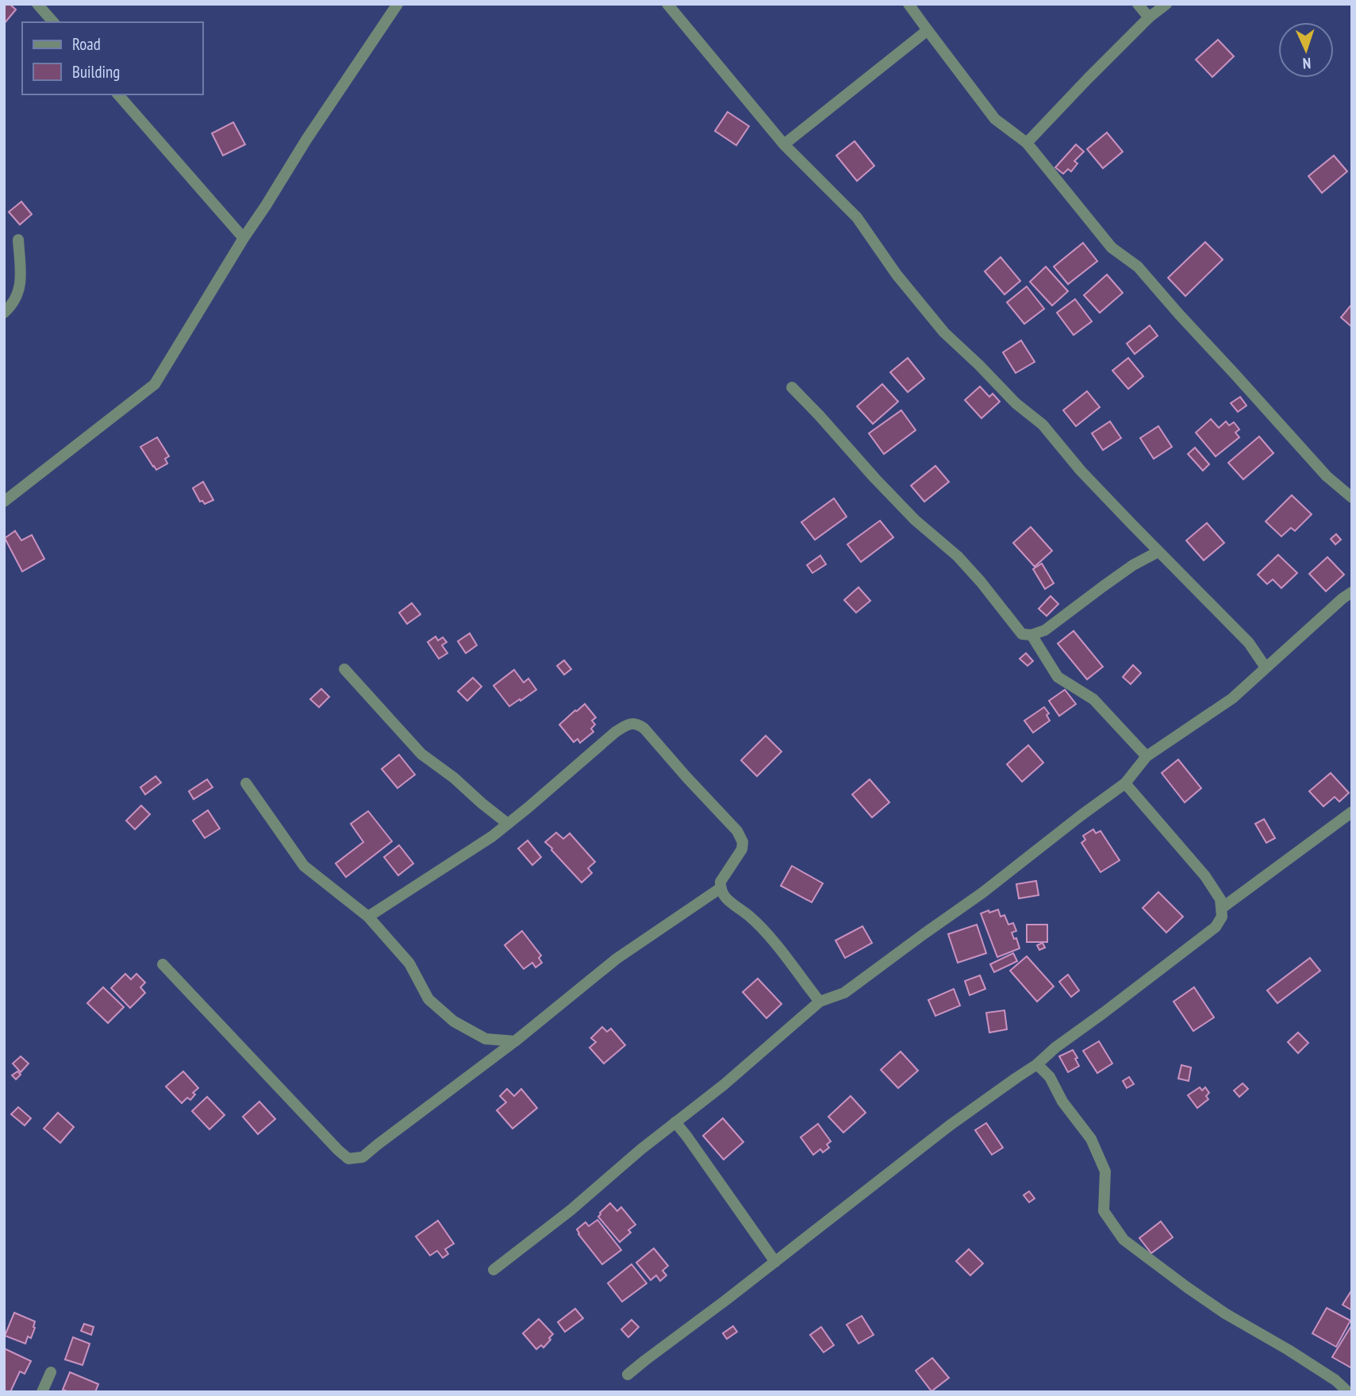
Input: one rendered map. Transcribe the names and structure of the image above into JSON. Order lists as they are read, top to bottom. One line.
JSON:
{"legend":["Road","Building"],"north":"bottom"}
